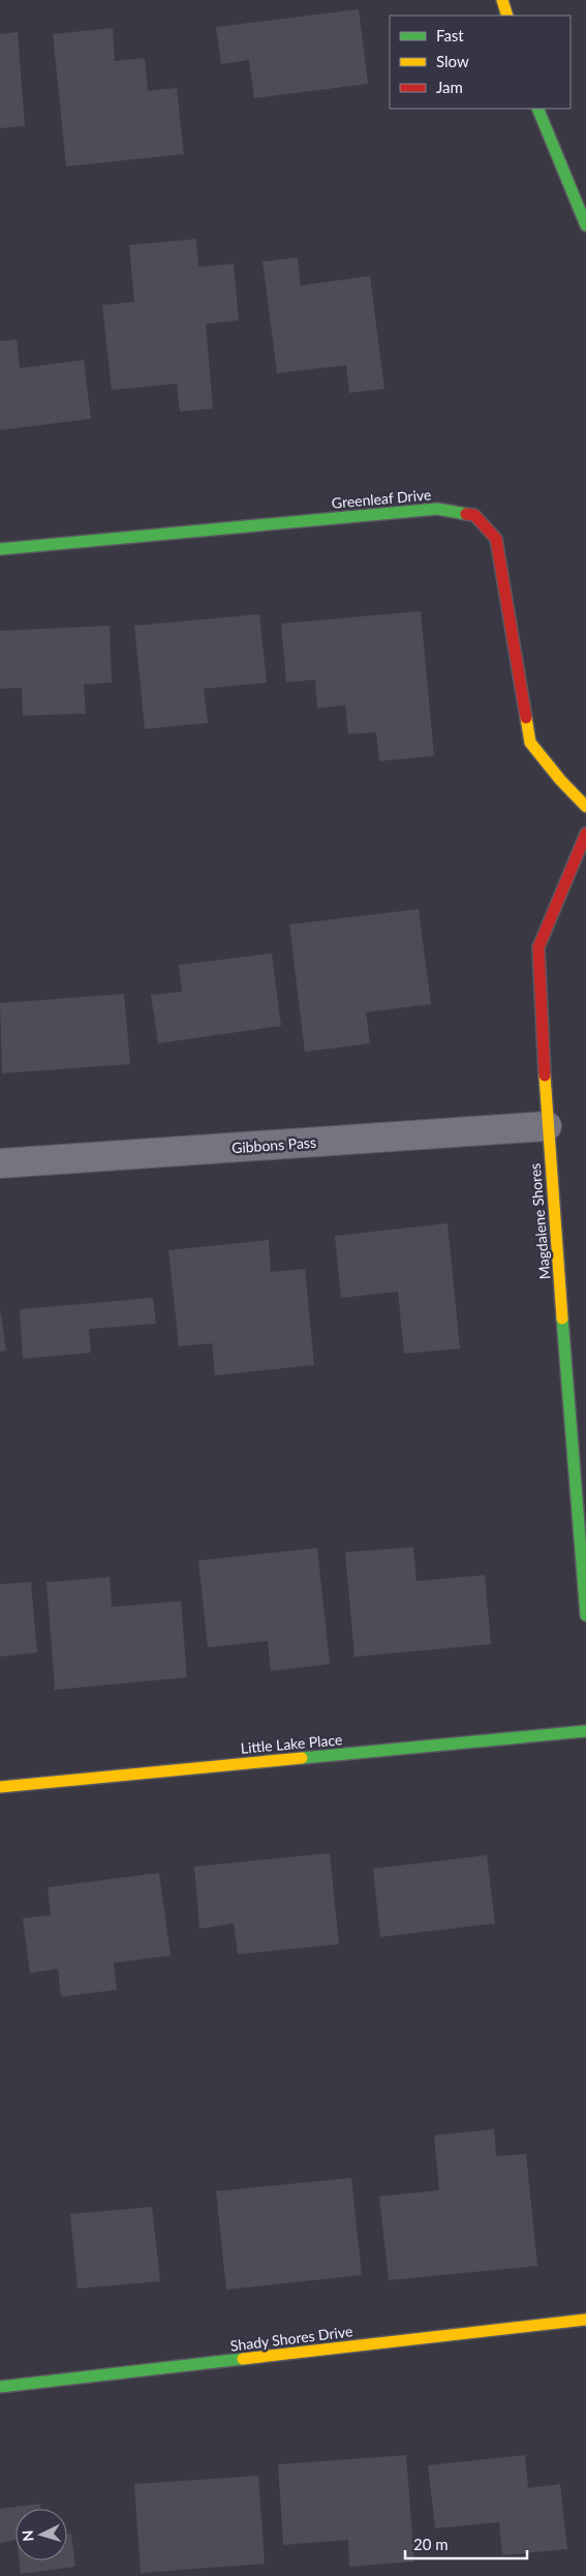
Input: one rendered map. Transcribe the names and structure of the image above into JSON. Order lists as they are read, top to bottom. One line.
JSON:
{"streets":{"street":["Greenleaf Drive","Gibbons Pass","Magdalene Shores","Little Lake Place","Shady Shores Drive"]},"crossings":[["Gibbons Pass","Magdalene Shores"]],"legend":["Fast","Slow","Jam"],"scale_bar":"20 m","north":"left"}
